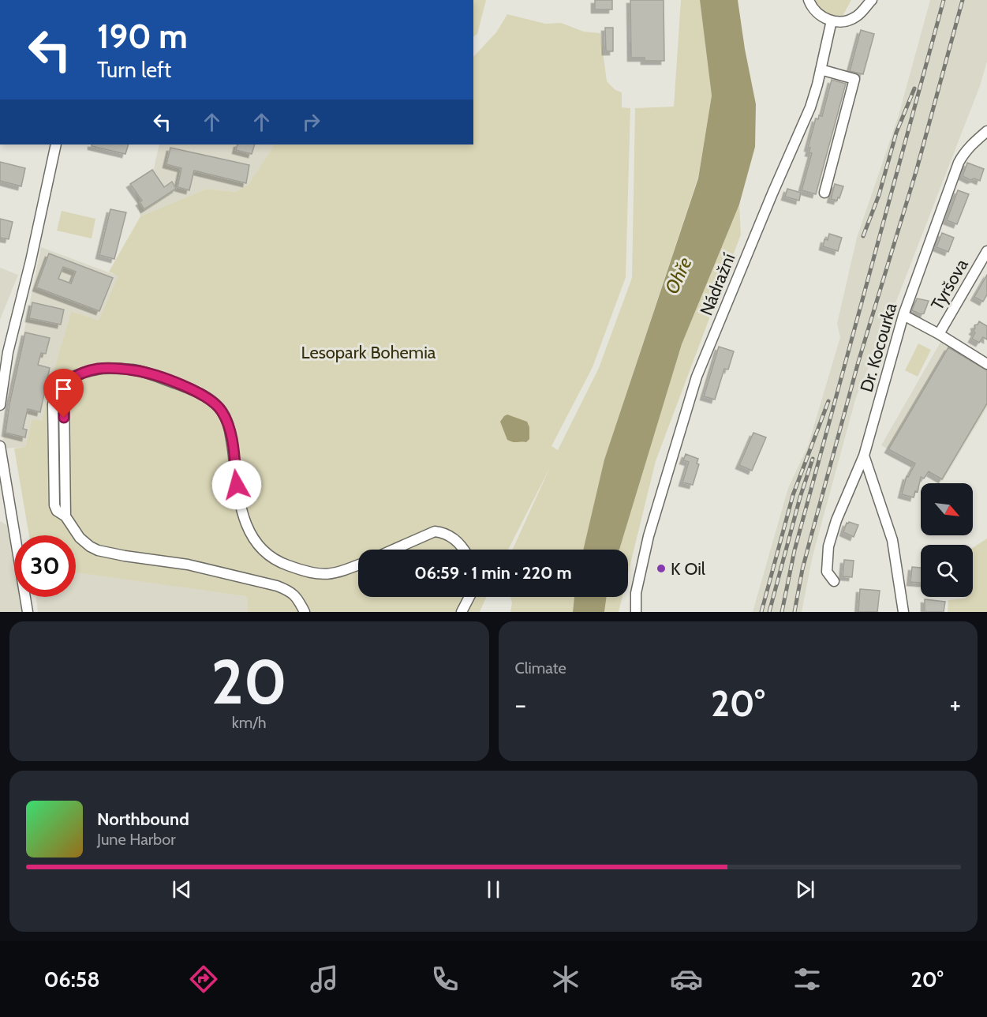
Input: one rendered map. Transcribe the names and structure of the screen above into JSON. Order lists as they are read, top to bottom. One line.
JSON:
{"streets":{"street":["Nádražní","Tyršova","Dr. Kocourka"]},"water":["Ohře"],"parks":["Lesopark Bohemia"],"places":["K Oil"],"north":"bottom right","page":{"turn":["190 m","Turn left"],"limit":"30","trip":"06:59 · 1 min · 220 m","tile":[["20","km/h"],"Climate"],"heat":["−","20°","+"],"song":["Northbound","June Harbor"],"tabs":["06:58","20°"]}}
